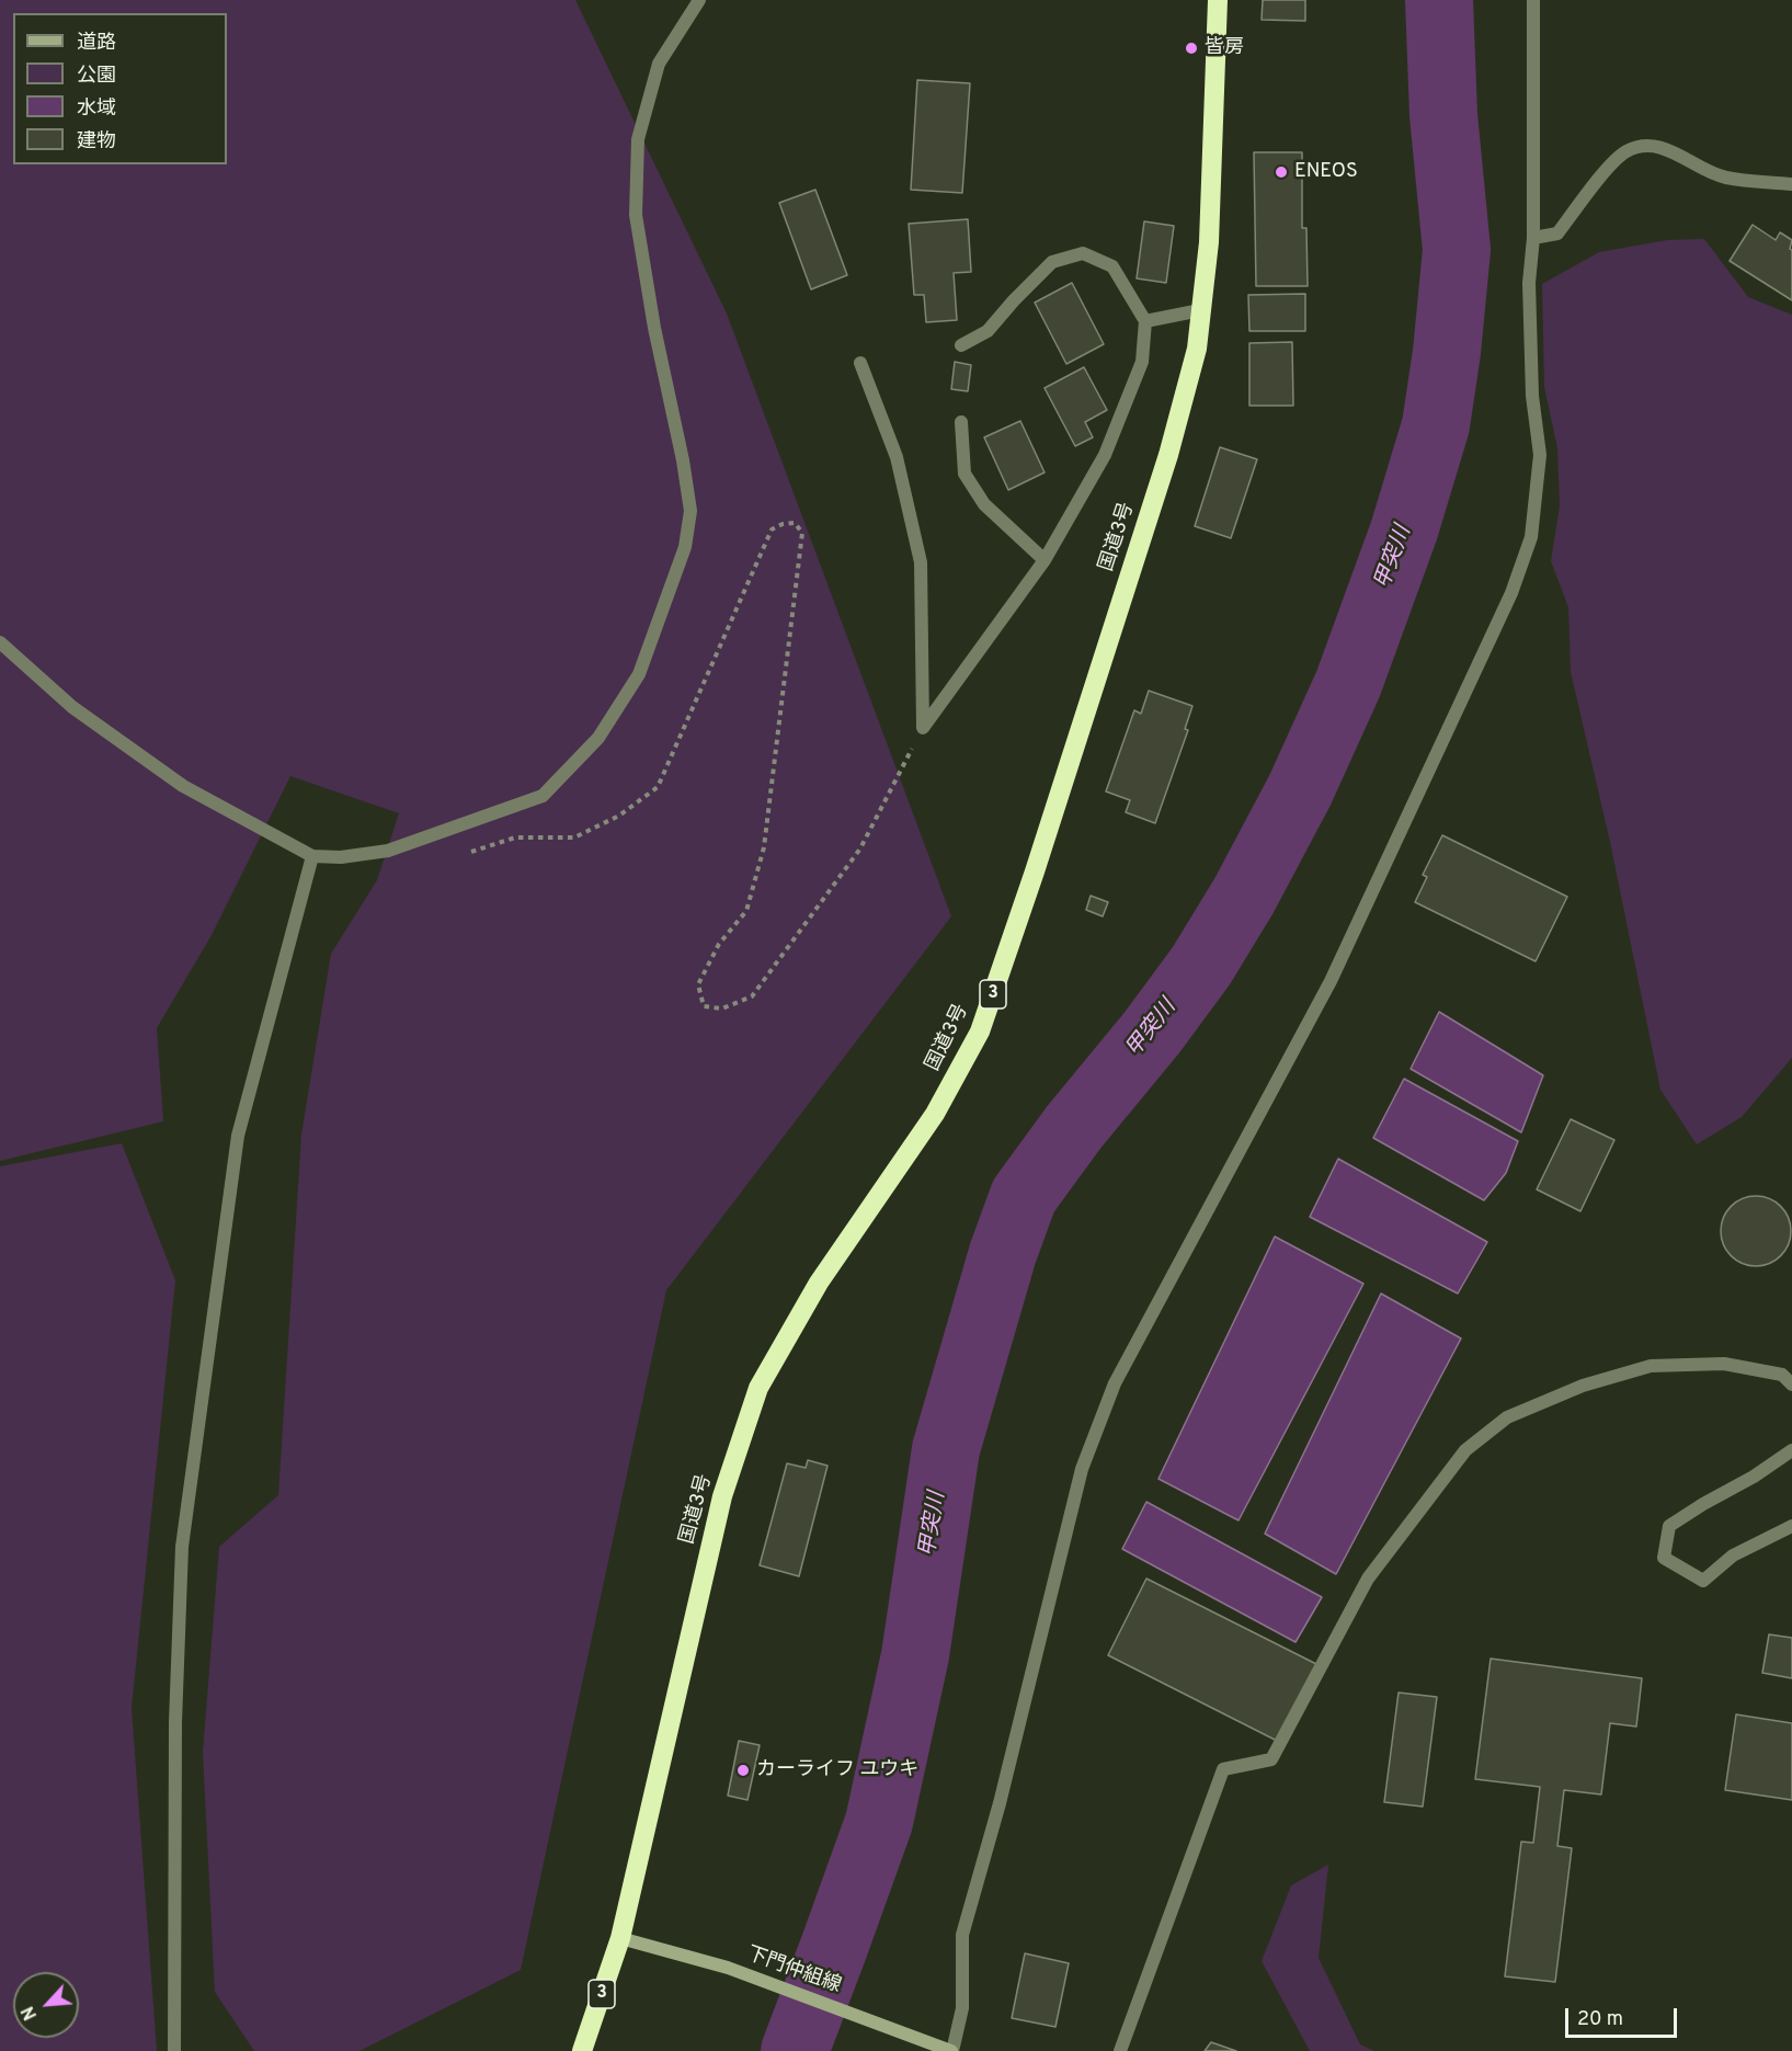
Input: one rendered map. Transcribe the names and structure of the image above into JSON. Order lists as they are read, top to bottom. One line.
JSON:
{"streets":{"highway":["国道3号","3"],"street":["下門仲組線"]},"crossings":[["国道3号","下門仲組線"]],"water":["甲突川"],"places":["皆房","ENEOS","カーライフ ユウキ"],"legend":["道路","公園","水域","建物"],"scale_bar":"20 m","north":"bottom left"}
